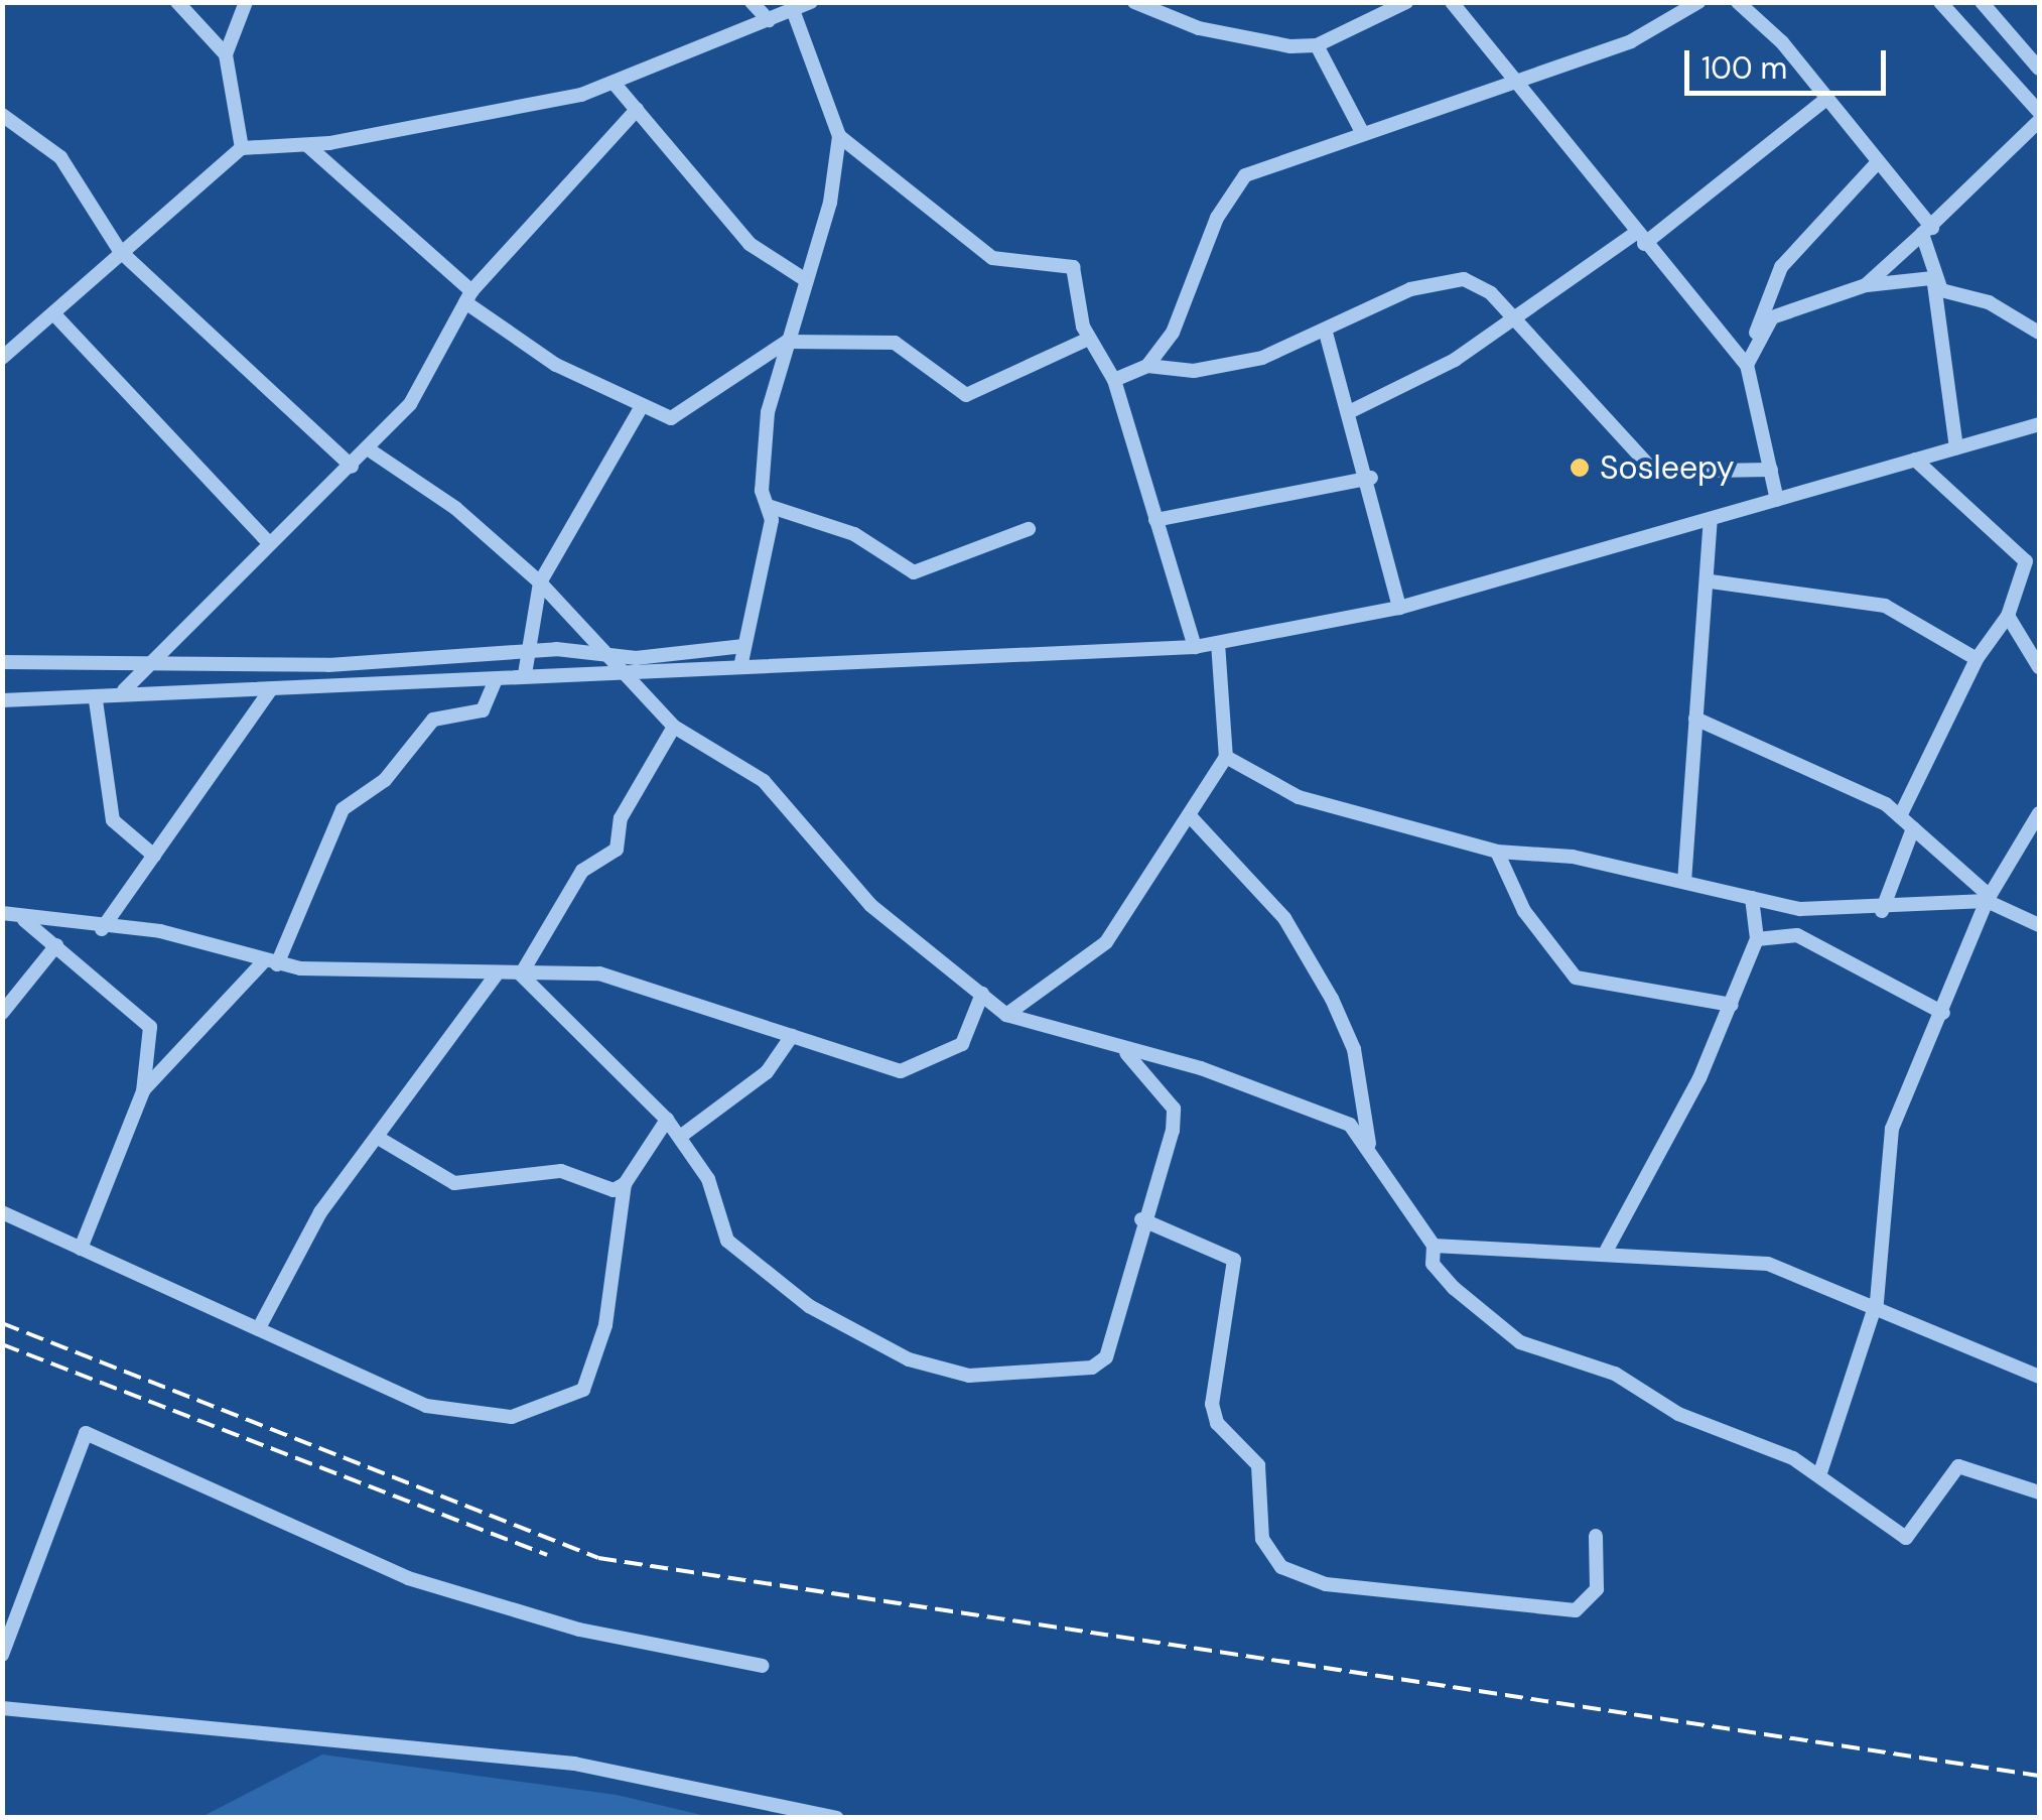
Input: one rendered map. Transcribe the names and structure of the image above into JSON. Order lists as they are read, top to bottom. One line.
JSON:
{"places":["Sosleepy"],"scale_bar":"100 m"}
